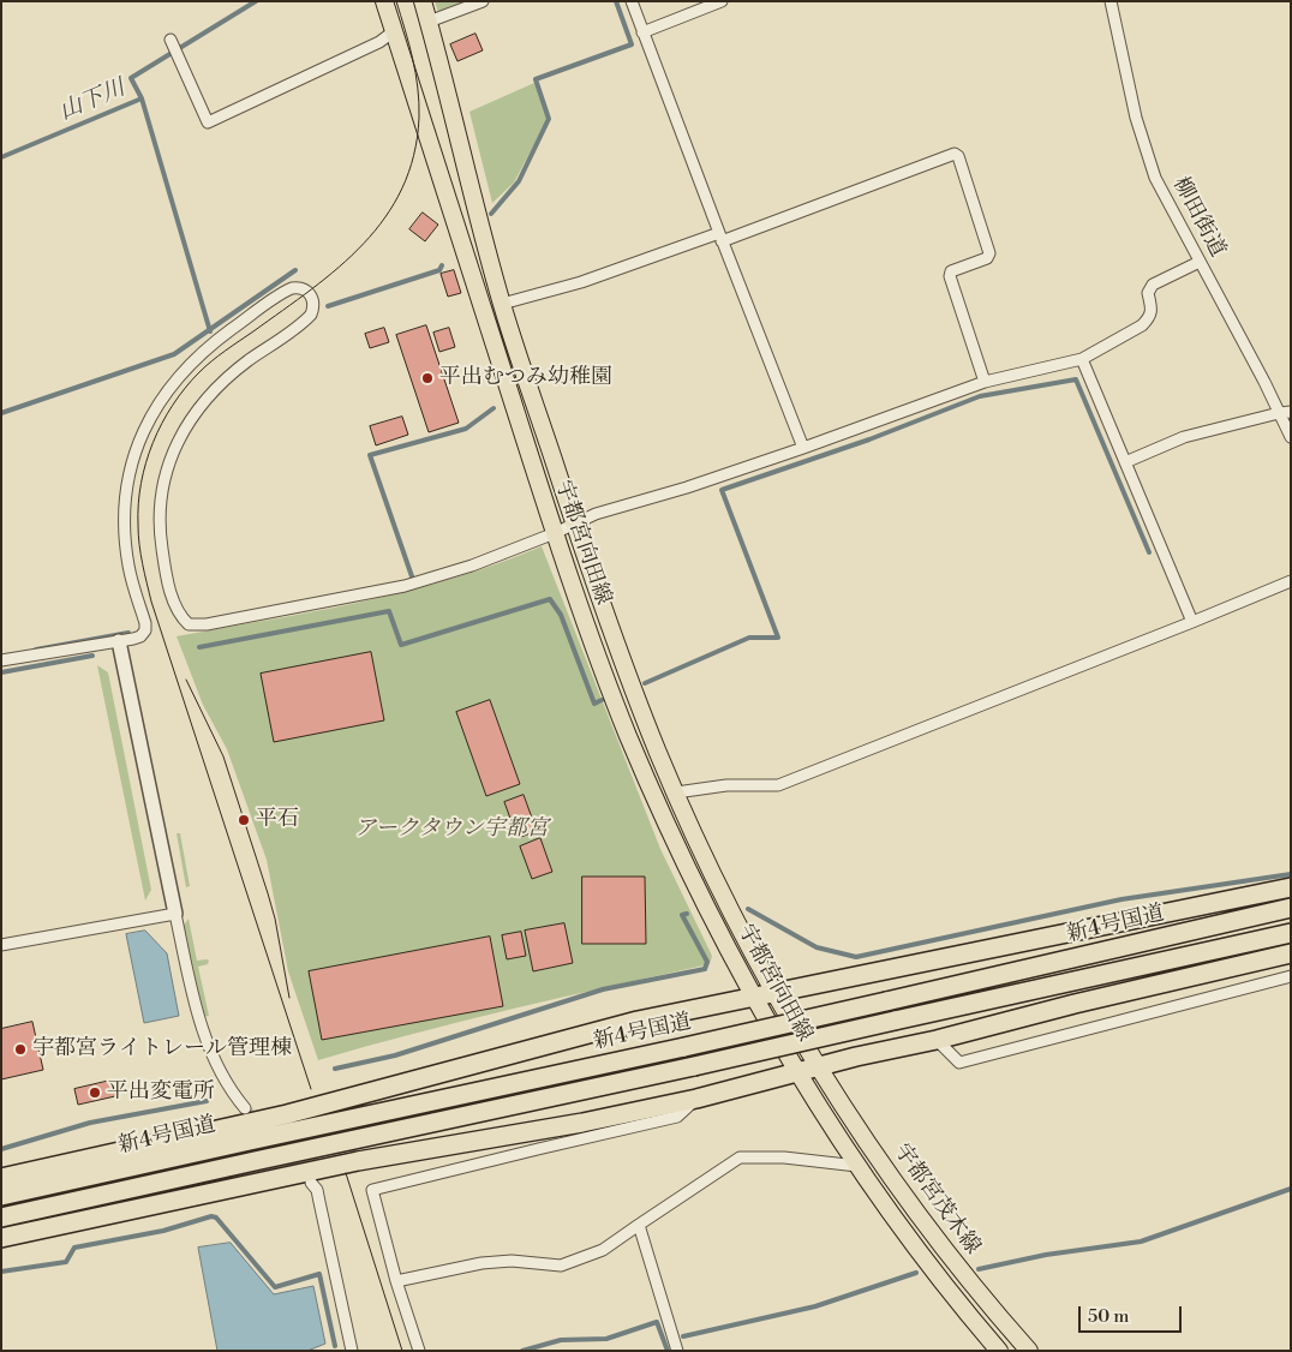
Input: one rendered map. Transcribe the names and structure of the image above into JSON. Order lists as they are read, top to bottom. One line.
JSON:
{"streets":{"highway":["新4号国道"],"main road":["宇都宮向田線","宇都宮茂木線"],"street":["柳田街道"]},"crossings":[["宇都宮向田線","宇都宮茂木線"]],"water":["山下川"],"parks":["アークタウン宇都宮"],"places":["平出むつみ幼稚園","平石","宇都宮ライトレール管理棟","平出変電所"],"scale_bar":"50 m"}
